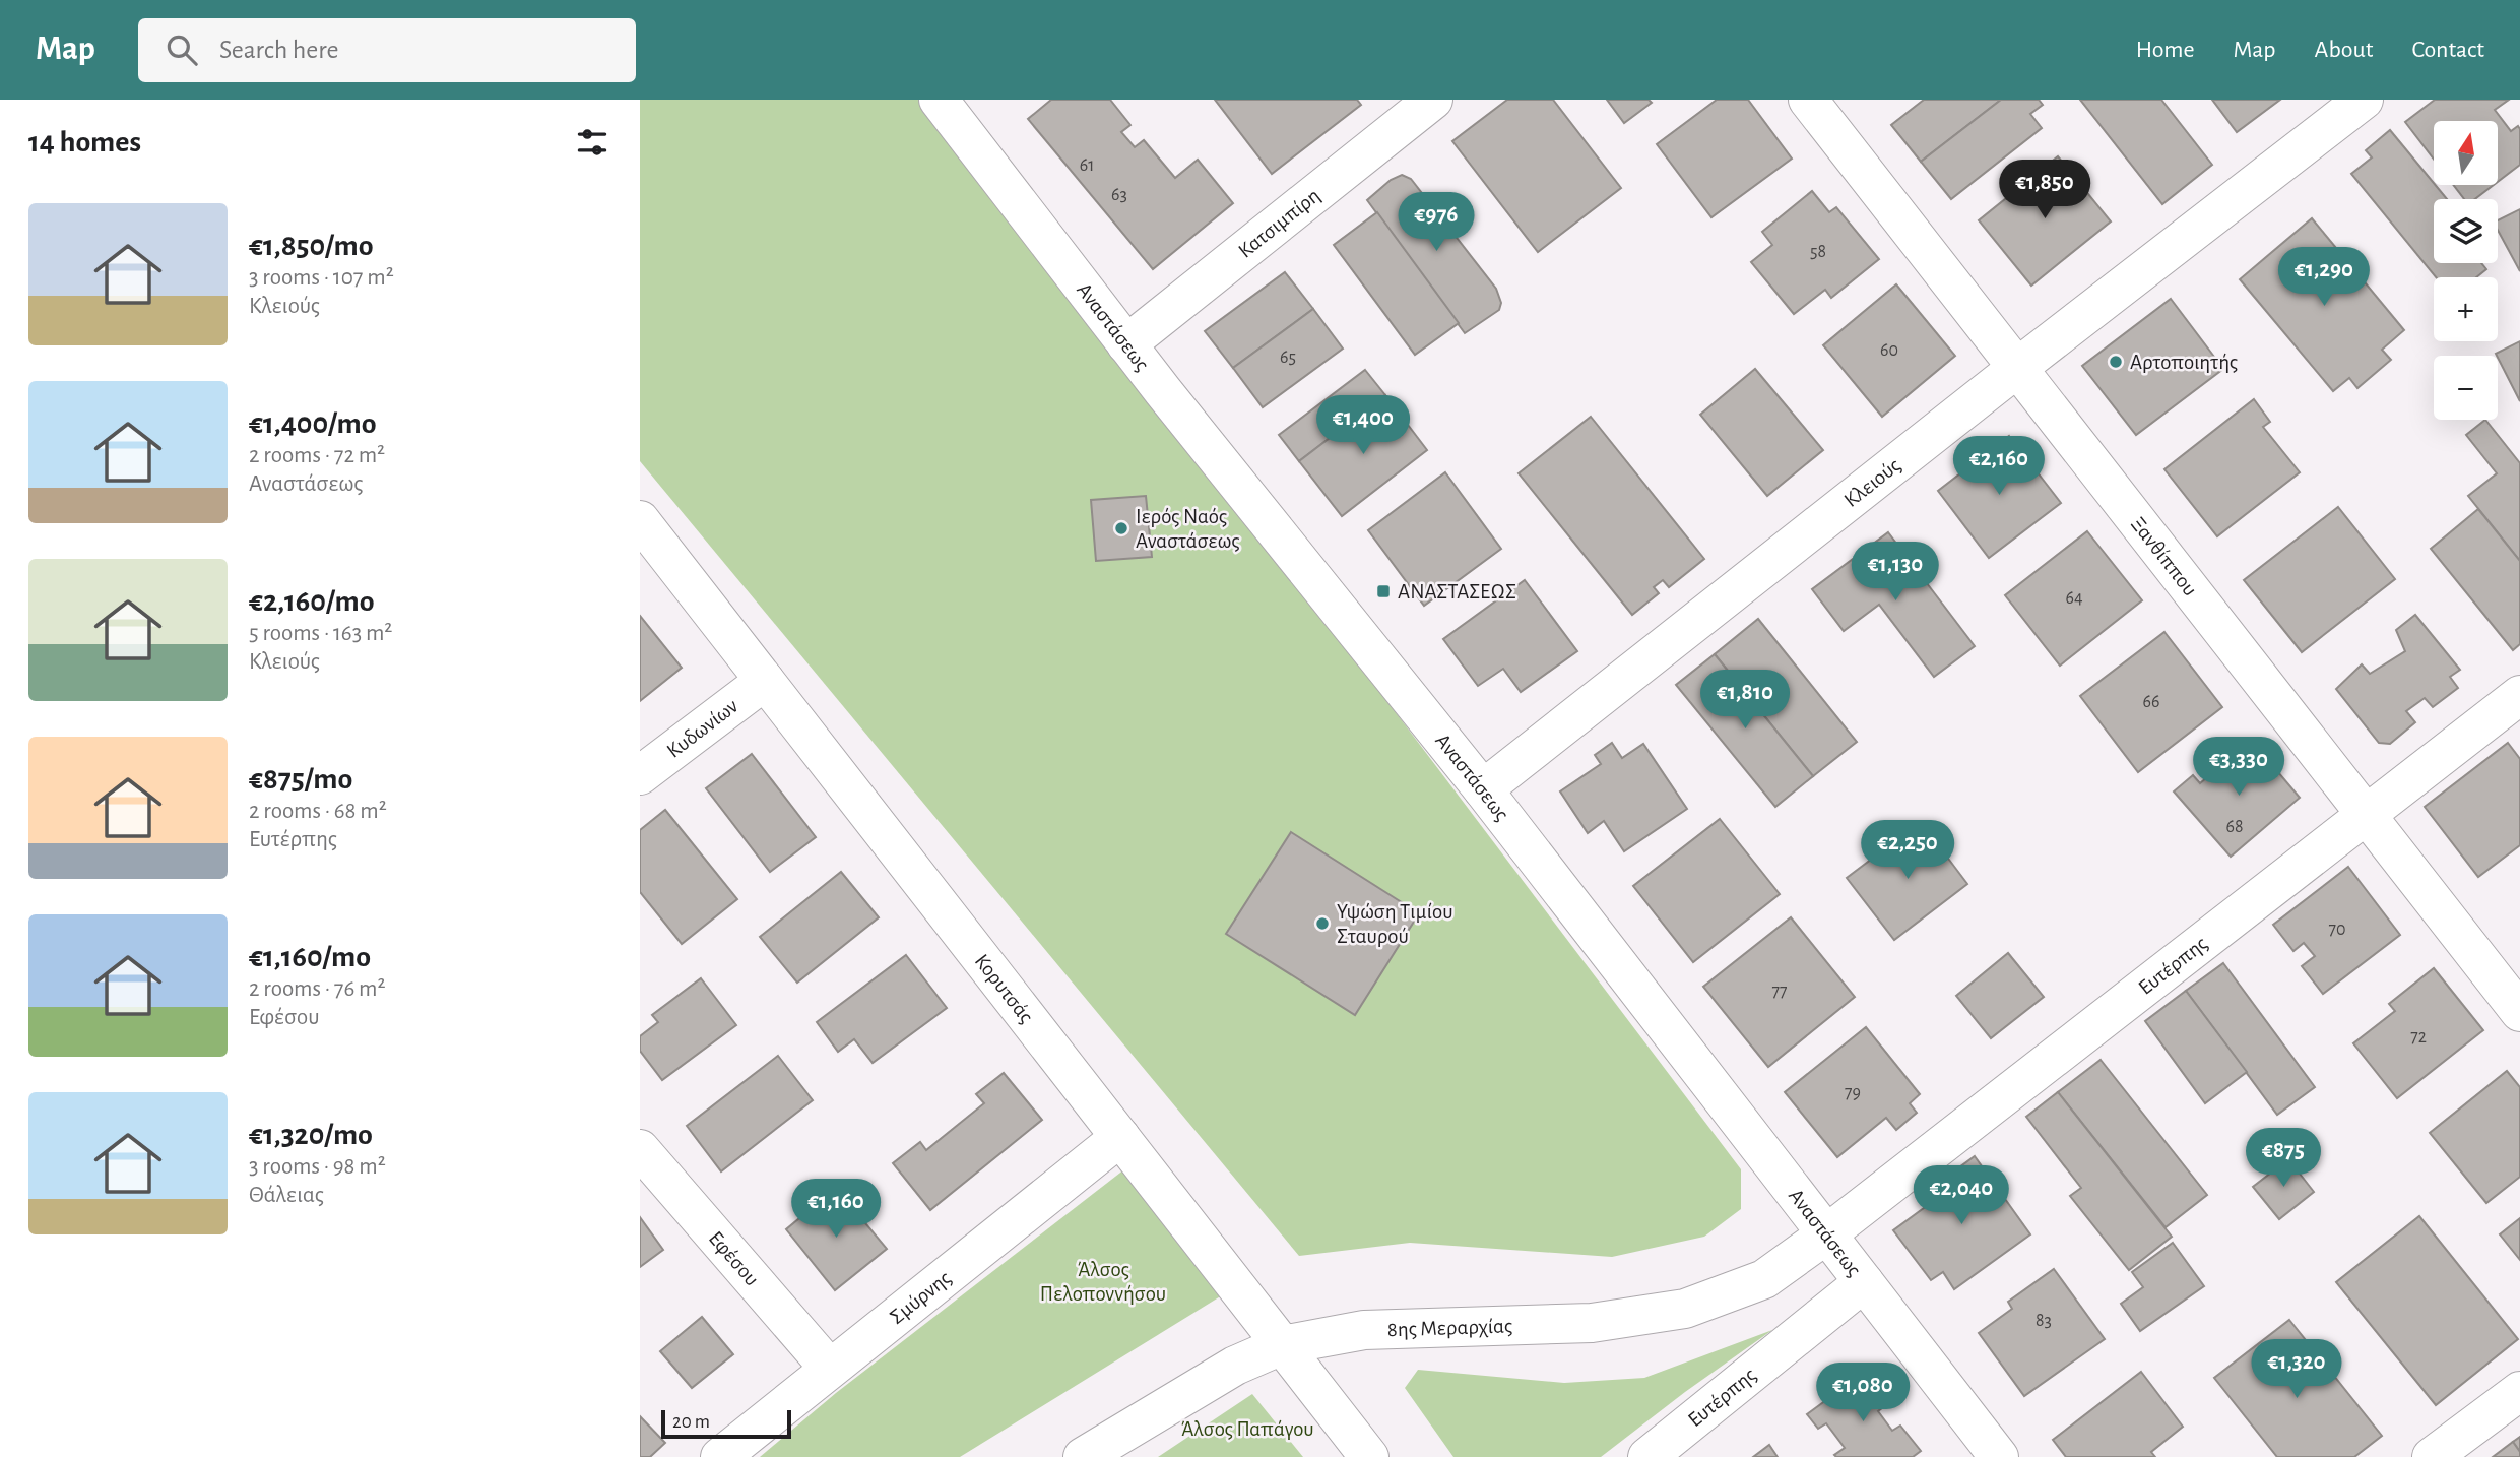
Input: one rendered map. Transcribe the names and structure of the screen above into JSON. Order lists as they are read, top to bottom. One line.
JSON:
{"streets":{"street":["Κατσιμπίρη","Αναστάσεως","Κλειούς","Ξανθίππου","Κυδωνίων","Ευτέρπης","Κορυτσάς","Εφέσου","Σμύρνης","8ης Μεραρχίας"]},"crossings":[["Κατσιμπίρη","Αναστάσεως"],["Αναστάσεως","Κλειούς"],["Αναστάσεως","Ευτέρπης"],["Αναστάσεως","8ης Μεραρχίας"],["Κλειούς","Ξανθίππου"],["Ξανθίππου","Ευτέρπης"],["Κυδωνίων","Κορυτσάς"],["Ευτέρπης","8ης Μεραρχίας"],["Κορυτσάς","Σμύρνης"],["Κορυτσάς","8ης Μεραρχίας"],["Εφέσου","Σμύρνης"]],"parks":["Άλσος Πελοποννήσου","Άλσος Παπάγου"],"places":{"other":["Αρτοποιητής","Ιερός Ναός Αναστάσεως","Υψώση Τιμίου Σταυρού"],"transit":["ΑΝΑΣΤΑΣΕΩΣ"]},"house_numbers":["61","63","58","60","65","64","66","68","70","77","72","79","83"],"scale_bar":"20 m","north":"top","page":{"header":"Map","search":"Search here","nav":["Home","Map","About","Contact"],"heading":"14 homes","map_buttons":["+","−"],"price":["€1,850","€976","€1,290","€1,400","€2,160","€1,130","€1,810","€3,330","€2,250","€875","€2,040","€1,160","€1,320","€1,080"],"list":[{"name":"€1,850/mo","note":"3 rooms · 107 m² · Κλειούς"},{"name":"€1,400/mo","note":"2 rooms · 72 m² · Αναστάσεως"},{"name":"€2,160/mo","note":"5 rooms · 163 m² · Κλειούς"},{"name":"€875/mo","note":"2 rooms · 68 m² · Ευτέρπης"},{"name":"€1,160/mo","note":"2 rooms · 76 m² · Εφέσου"},{"name":"€1,320/mo","note":"3 rooms · 98 m² · Θάλειας"}],"scale":"20 m"}}
